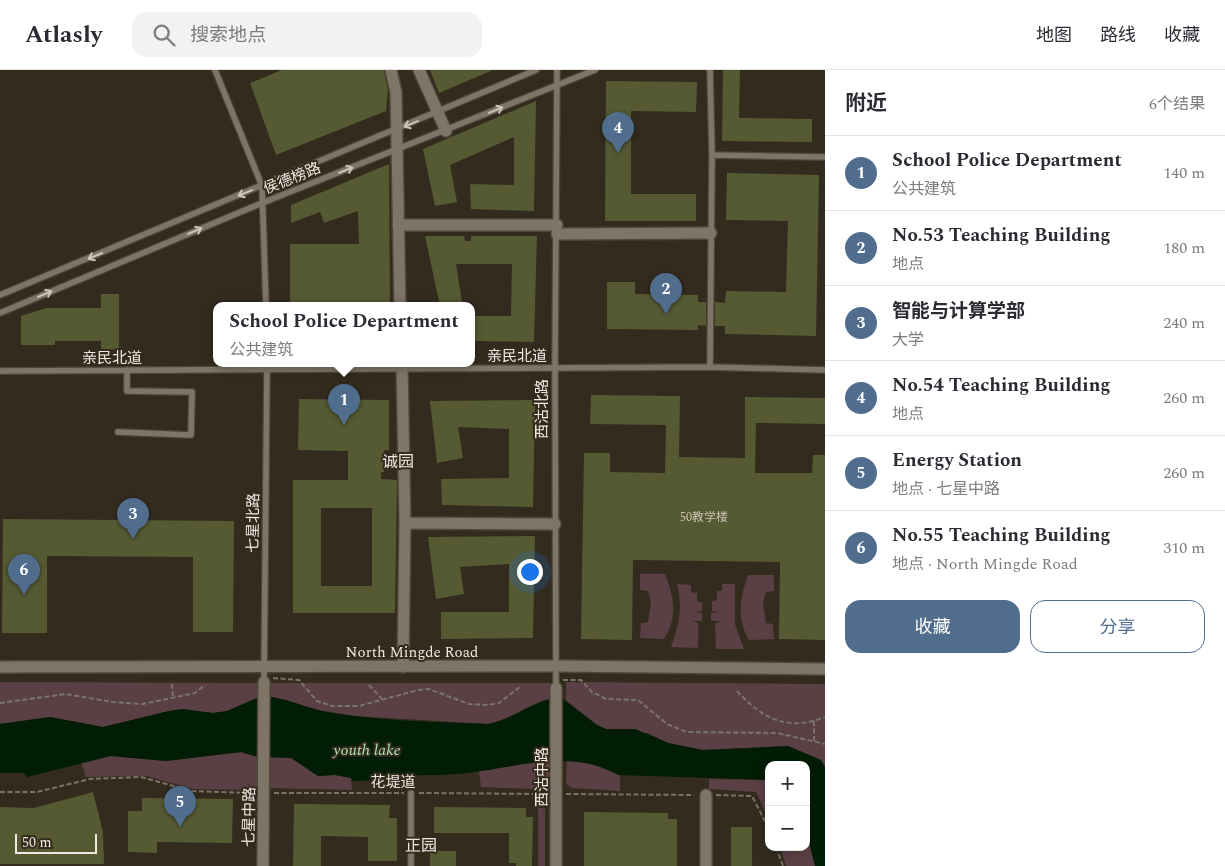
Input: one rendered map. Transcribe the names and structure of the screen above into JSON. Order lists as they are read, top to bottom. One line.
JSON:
{"streets":{"street":["North Mingde Road","西沽中路","七星中路"],"lane":["侯德榜路","亲民北道","西沽北路","七星北路"],"path":["花堤道"]},"crossings":[["侯德榜路","西沽北路"],["亲民北道","西沽北路"],["亲民北道","七星北路"],["西沽北路","North Mingde Road"],["西沽北路","西沽中路"],["七星北路","North Mingde Road"],["七星北路","七星中路"],["North Mingde Road","七星中路"],["西沽中路","花堤道"],["花堤道","七星中路"]],"districts":["诚园","正园"],"water":["youth lake"],"house_numbers":["50教学楼"],"scale_bar":"50 m","page":{"header":"Atlasly","search":"搜索地点","nav":["地图","路线","收藏"],"heading":["附近","6个结果"],"pins":["4","2","1","3","6","5"],"list":[{"mark":"1","name":"School Police Department","note":"公共建筑","value":"140 m"},{"mark":"2","name":"No.53 Teaching Building","note":"地点","value":"180 m"},{"mark":"3","name":"智能与计算学部","note":"大学","value":"240 m"},{"mark":"4","name":"No.54 Teaching Building","note":"地点","value":"260 m"},{"mark":"5","name":"Energy Station","note":"地点 · 七星中路","value":"260 m"},{"mark":"6","name":"No.55 Teaching Building","note":"地点 · North Mingde Road","value":"310 m"}],"popup":["School Police Department","公共建筑"],"buttons":["收藏","分享"],"map_buttons":["+","−"],"scale":"50 m"}}
